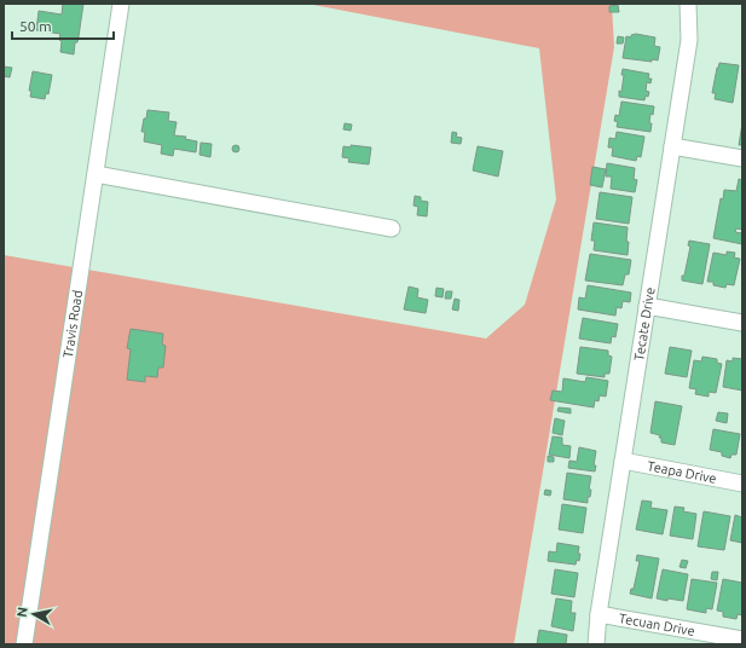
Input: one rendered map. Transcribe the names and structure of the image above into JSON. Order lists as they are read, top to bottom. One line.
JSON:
{"streets":{"street":["Travis Road","Tecate Drive","Teapa Drive","Tecuan Drive"]},"crossings":[["Tecate Drive","Teapa Drive"],["Tecate Drive","Tecuan Drive"]],"scale_bar":"50 m","north":"left"}
